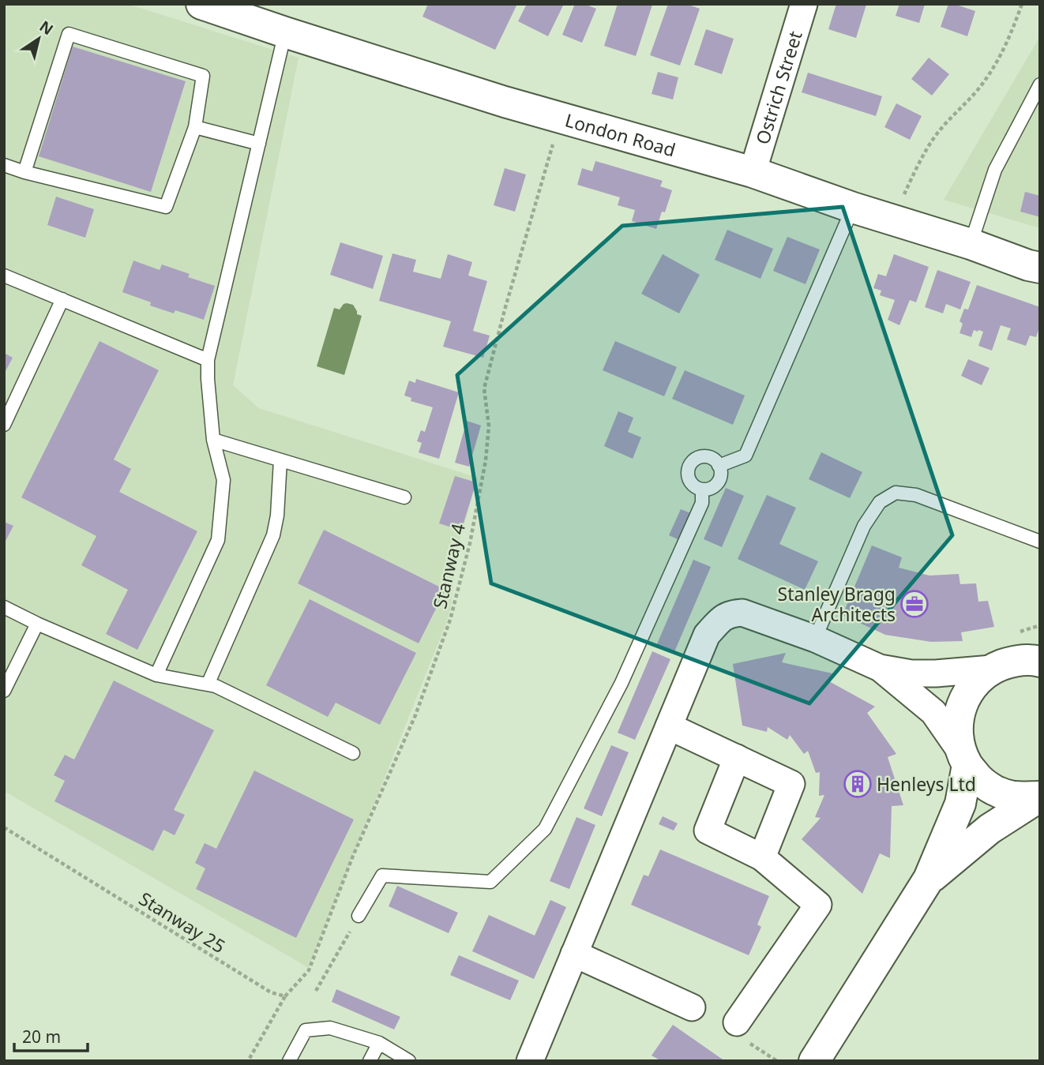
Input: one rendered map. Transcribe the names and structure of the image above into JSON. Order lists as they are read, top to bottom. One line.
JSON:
{"streets":{"main road":["London Road"],"street":["Ostrich Street"],"path":["Stanway 4","Stanway 25"]},"crossings":[["Ostrich Street","London Road"],["London Road","Stanway 4"],["Stanway 4","Stanway 25"]],"places":{"office":["Stanley Bragg Architects"],"building":["Henleys Ltd"]},"scale_bar":"20 m","north":"top right"}
